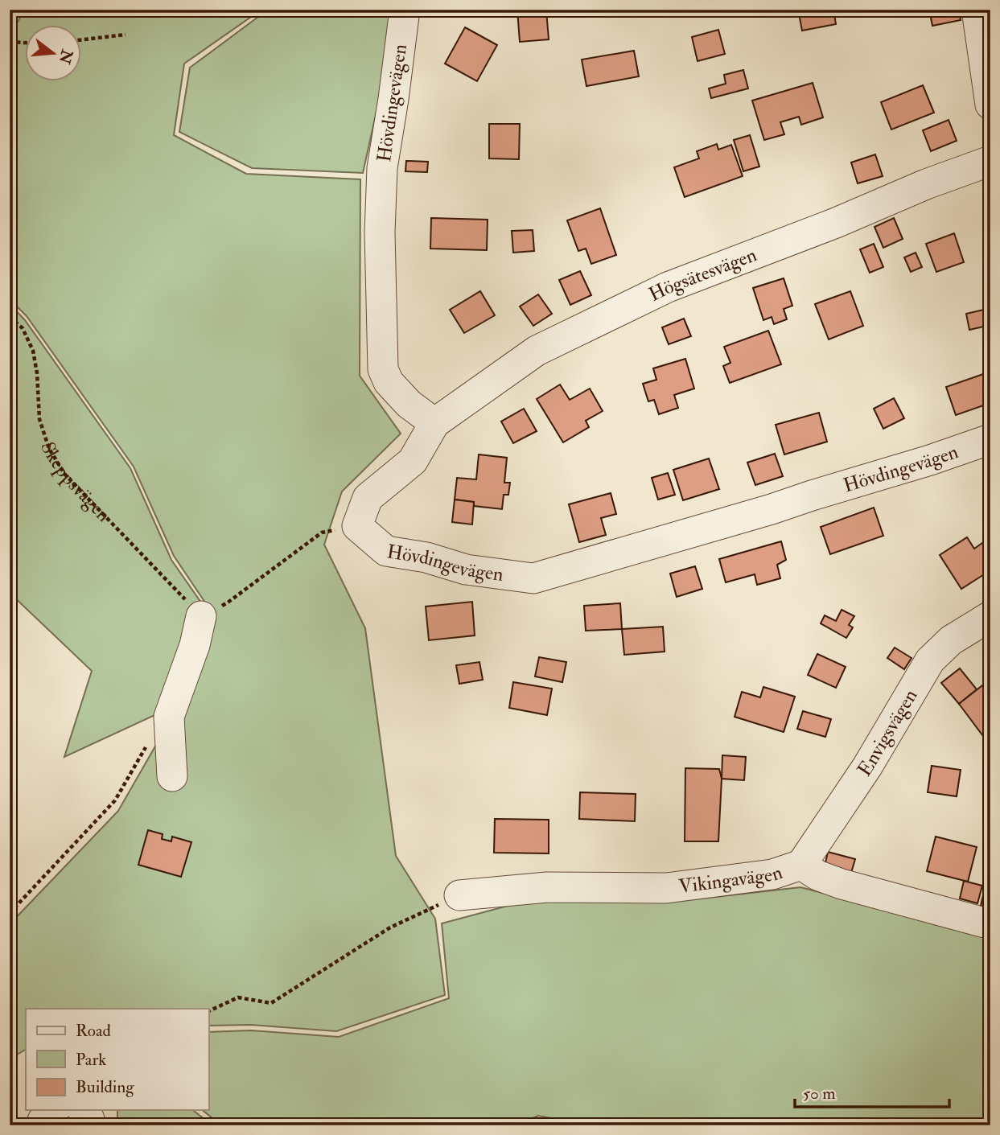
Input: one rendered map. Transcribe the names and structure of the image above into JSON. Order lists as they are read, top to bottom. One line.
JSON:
{"streets":{"street":["Hövdingevägen","Högsätesvägen","Envigsvägen","Vikingavägen"],"path":["Skeppsvägen"]},"crossings":[["Hövdingevägen","Högsätesvägen"],["Envigsvägen","Vikingavägen"]],"legend":["Road","Park","Building"],"scale_bar":"50 m","north":"right"}
